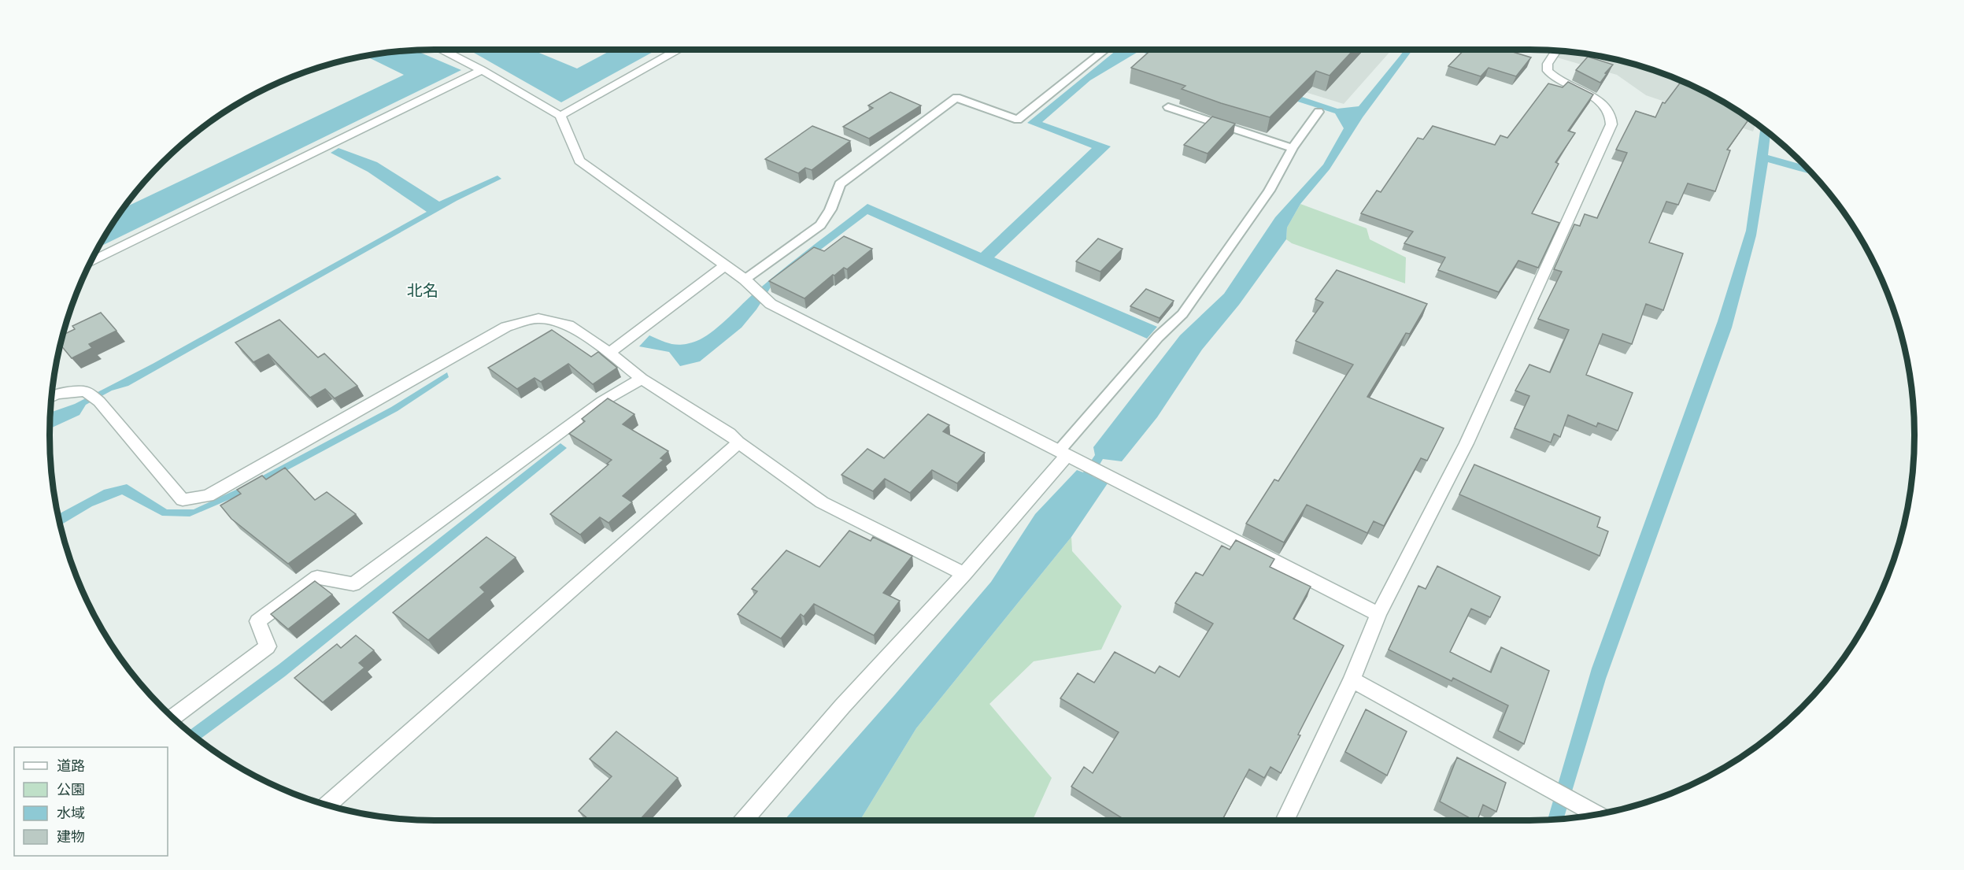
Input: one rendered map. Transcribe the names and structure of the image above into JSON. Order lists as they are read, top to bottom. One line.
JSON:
{"districts":["北名"],"legend":["道路","公園","水域","建物"]}
